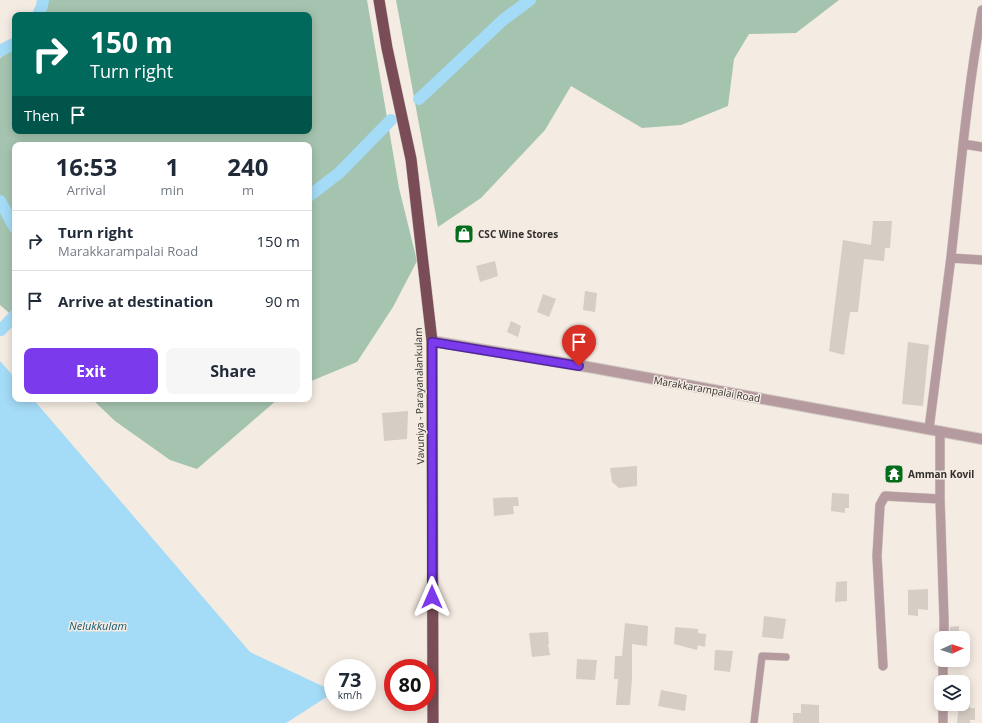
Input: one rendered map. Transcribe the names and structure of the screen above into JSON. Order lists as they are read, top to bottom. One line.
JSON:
{"streets":{"highway":["Vavuniya - Parayanalankulam"],"street":["Marakkarampalai Road"]},"crossings":[["Marakkarampalai Road","Vavuniya - Parayanalankulam"]],"water":["Nelukkulam"],"places":{"shop":["CSC Wine Stores"],"temple":["Amman Kovil"]},"north":"right","page":{"turn":["150 m","Turn right"],"then":"Then","eta":["16:53","Arrival","1","min","240","m"],"list":[{"name":"Turn right","note":"Marakkarampalai Road","value":"150 m"},{"name":"Arrive at destination","value":"90 m"}],"buttons":["Exit","Share"],"speed":"73 km/h","limit":"80"}}
